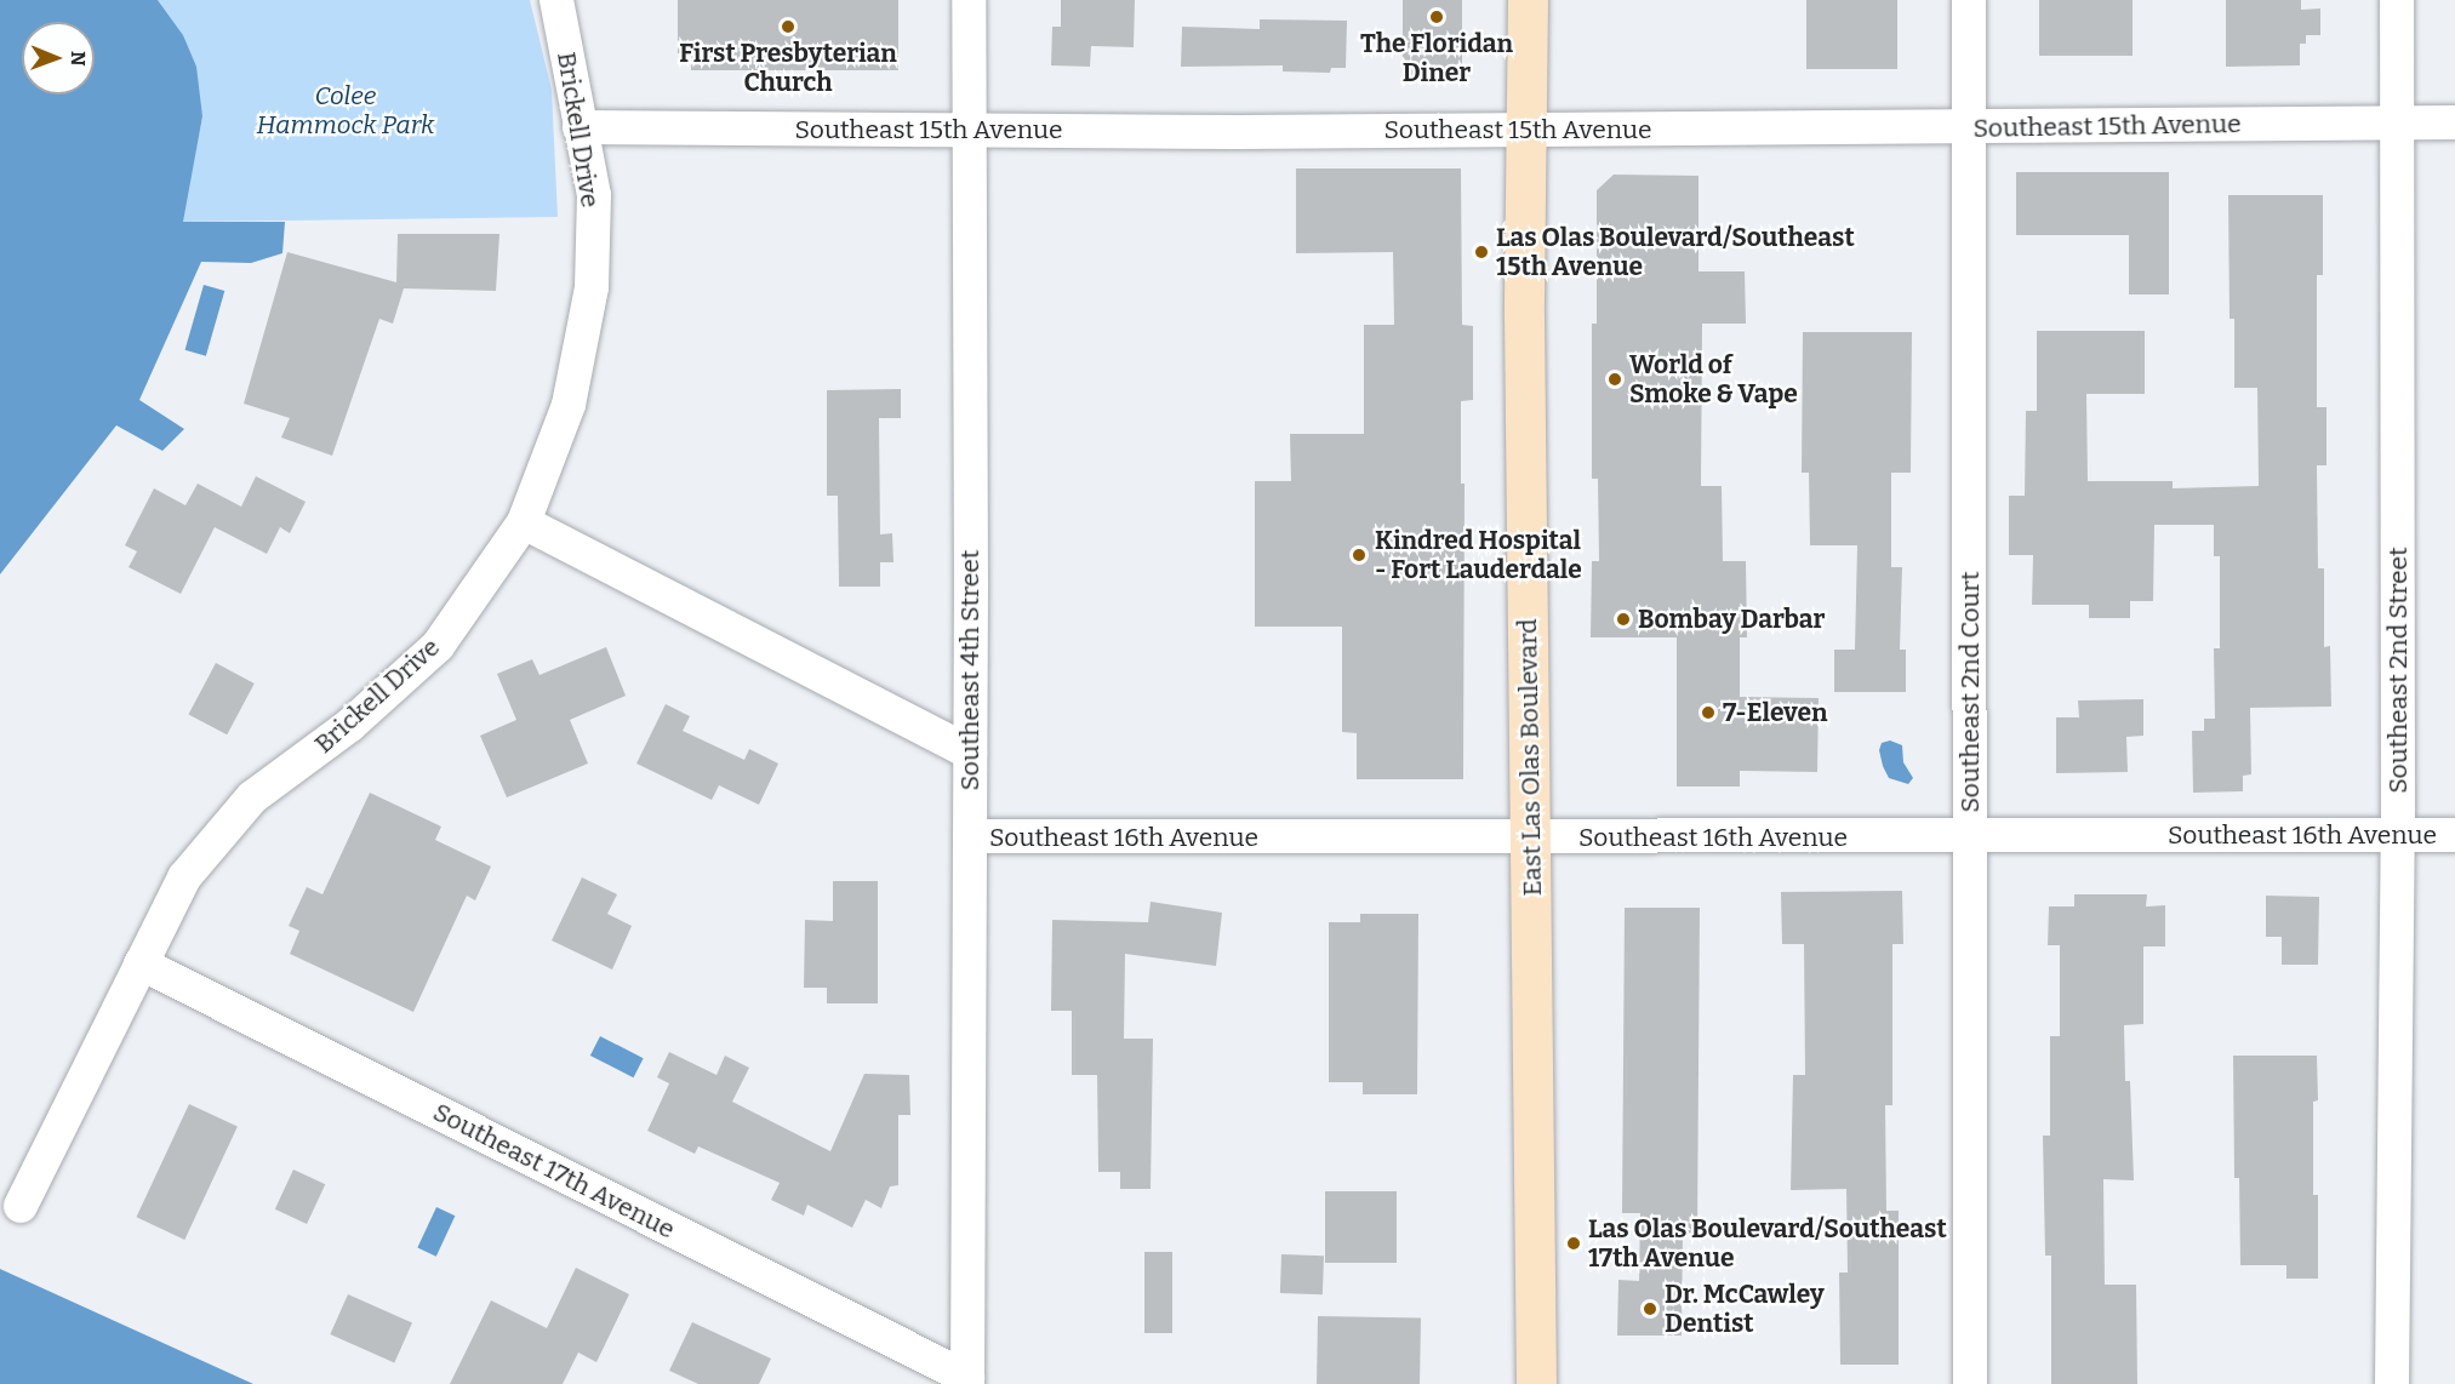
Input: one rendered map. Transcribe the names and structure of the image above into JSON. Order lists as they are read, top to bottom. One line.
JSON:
{"streets":{"main road":["East Las Olas Boulevard"],"street":["Southeast 15th Avenue","Brickell Drive","Southeast 4th Street","Southeast 2nd Street","Southeast 2nd Court","Southeast 16th Avenue","Southeast 17th Avenue"]},"crossings":[["Southeast 15th Avenue","Brickell Drive"],["Southeast 15th Avenue","Southeast 4th Street"],["Southeast 15th Avenue","Southeast 2nd Street"],["Southeast 15th Avenue","Southeast 2nd Court"],["Southeast 15th Avenue","East Las Olas Boulevard"],["Brickell Drive","Southeast 17th Avenue"],["Southeast 4th Street","Southeast 16th Avenue"],["Southeast 4th Street","Southeast 17th Avenue"],["Southeast 2nd Street","Southeast 16th Avenue"],["Southeast 2nd Court","Southeast 16th Avenue"],["East Las Olas Boulevard","Southeast 16th Avenue"]],"parks":["Colee Hammock Park"],"places":["The Floridan Diner","First Presbyterian Church","Las Olas Boulevard/Southeast 15th Avenue","World of Smoke & Vape","Kindred Hospital - Fort Lauderdale","Bombay Darbar","7-Eleven","Las Olas Boulevard/Southeast 17th Avenue","Dr. McCawley Dentist"],"north":"right"}
